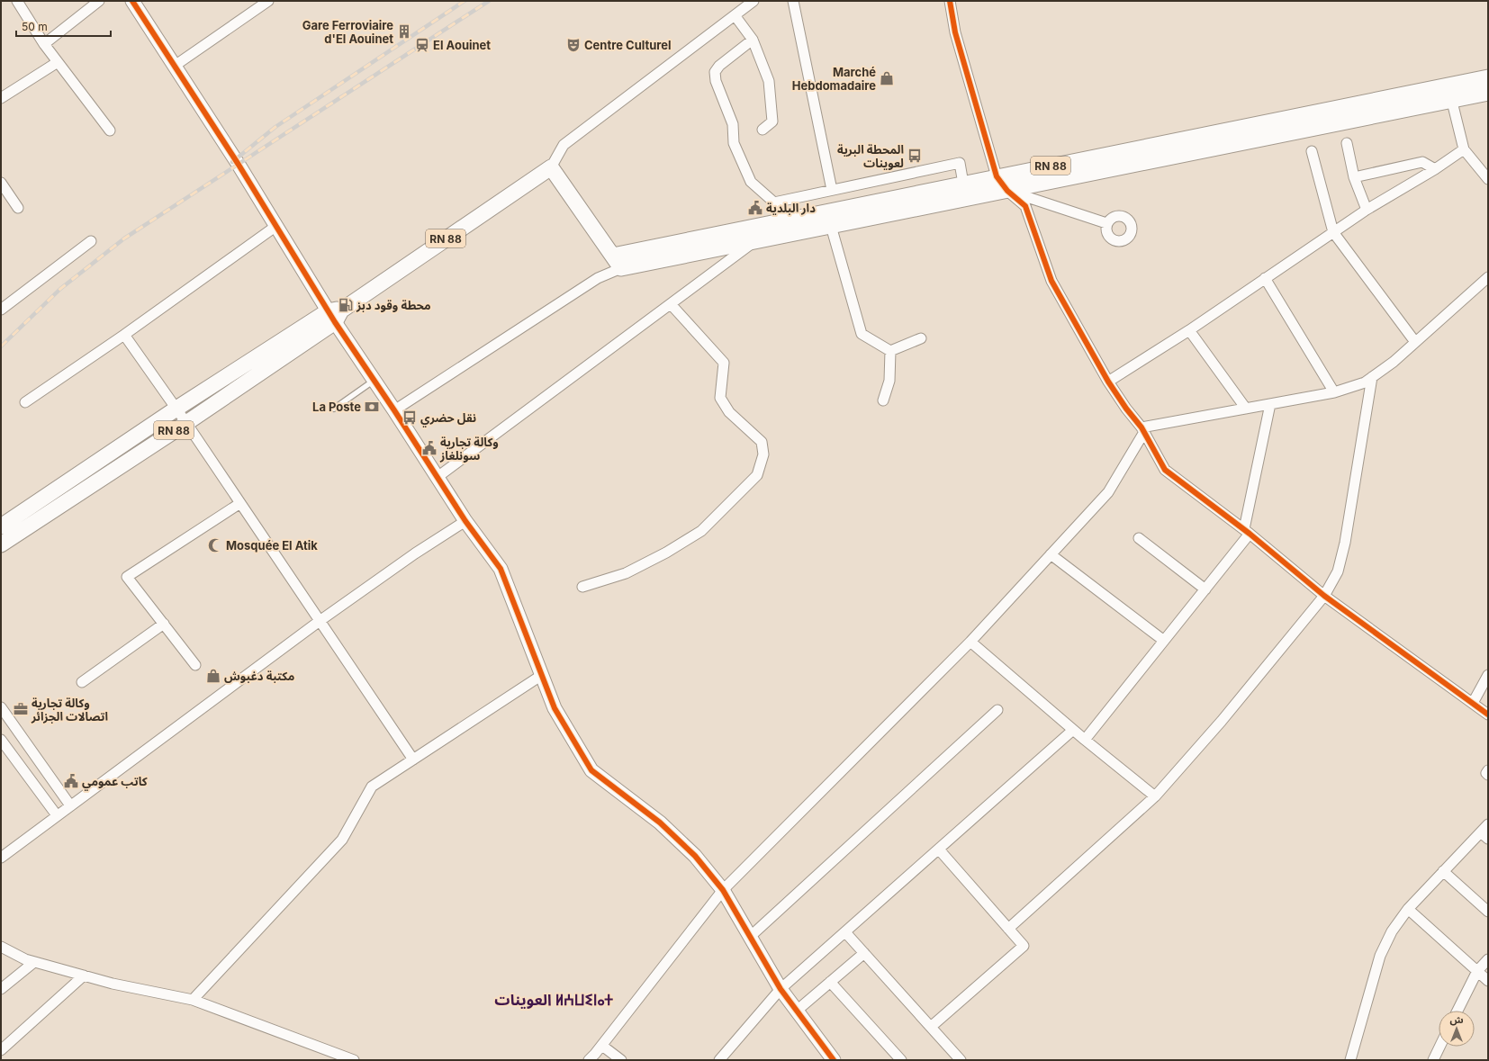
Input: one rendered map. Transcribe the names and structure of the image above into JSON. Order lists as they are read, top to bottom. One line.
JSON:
{"streets":{"main road":["RN 88"]},"districts":["العوينات ⵍⵄⵡⵉⵏⴰⵜ"],"places":{"building":["Gare Ferroviaire d'El Aouinet"],"station":["El Aouinet"],"theatre":["Centre Culturel"],"shop":["Marché Hebdomadaire","مكتبة دغبوش"],"bus stop":["المحطة البرية لعوينات","نقل حضري"],"public building":["دار البلدية","وكالة تجارية سونلغاز","كاتب عمومي"],"fuel station":["محطة وقود دبز"],"bank":["La Poste"],"mosque":["Mosquée El Atik"],"office":["وكالة تجارية اتصالات الجزائر"]},"scale_bar":"50 m","north":"top"}
